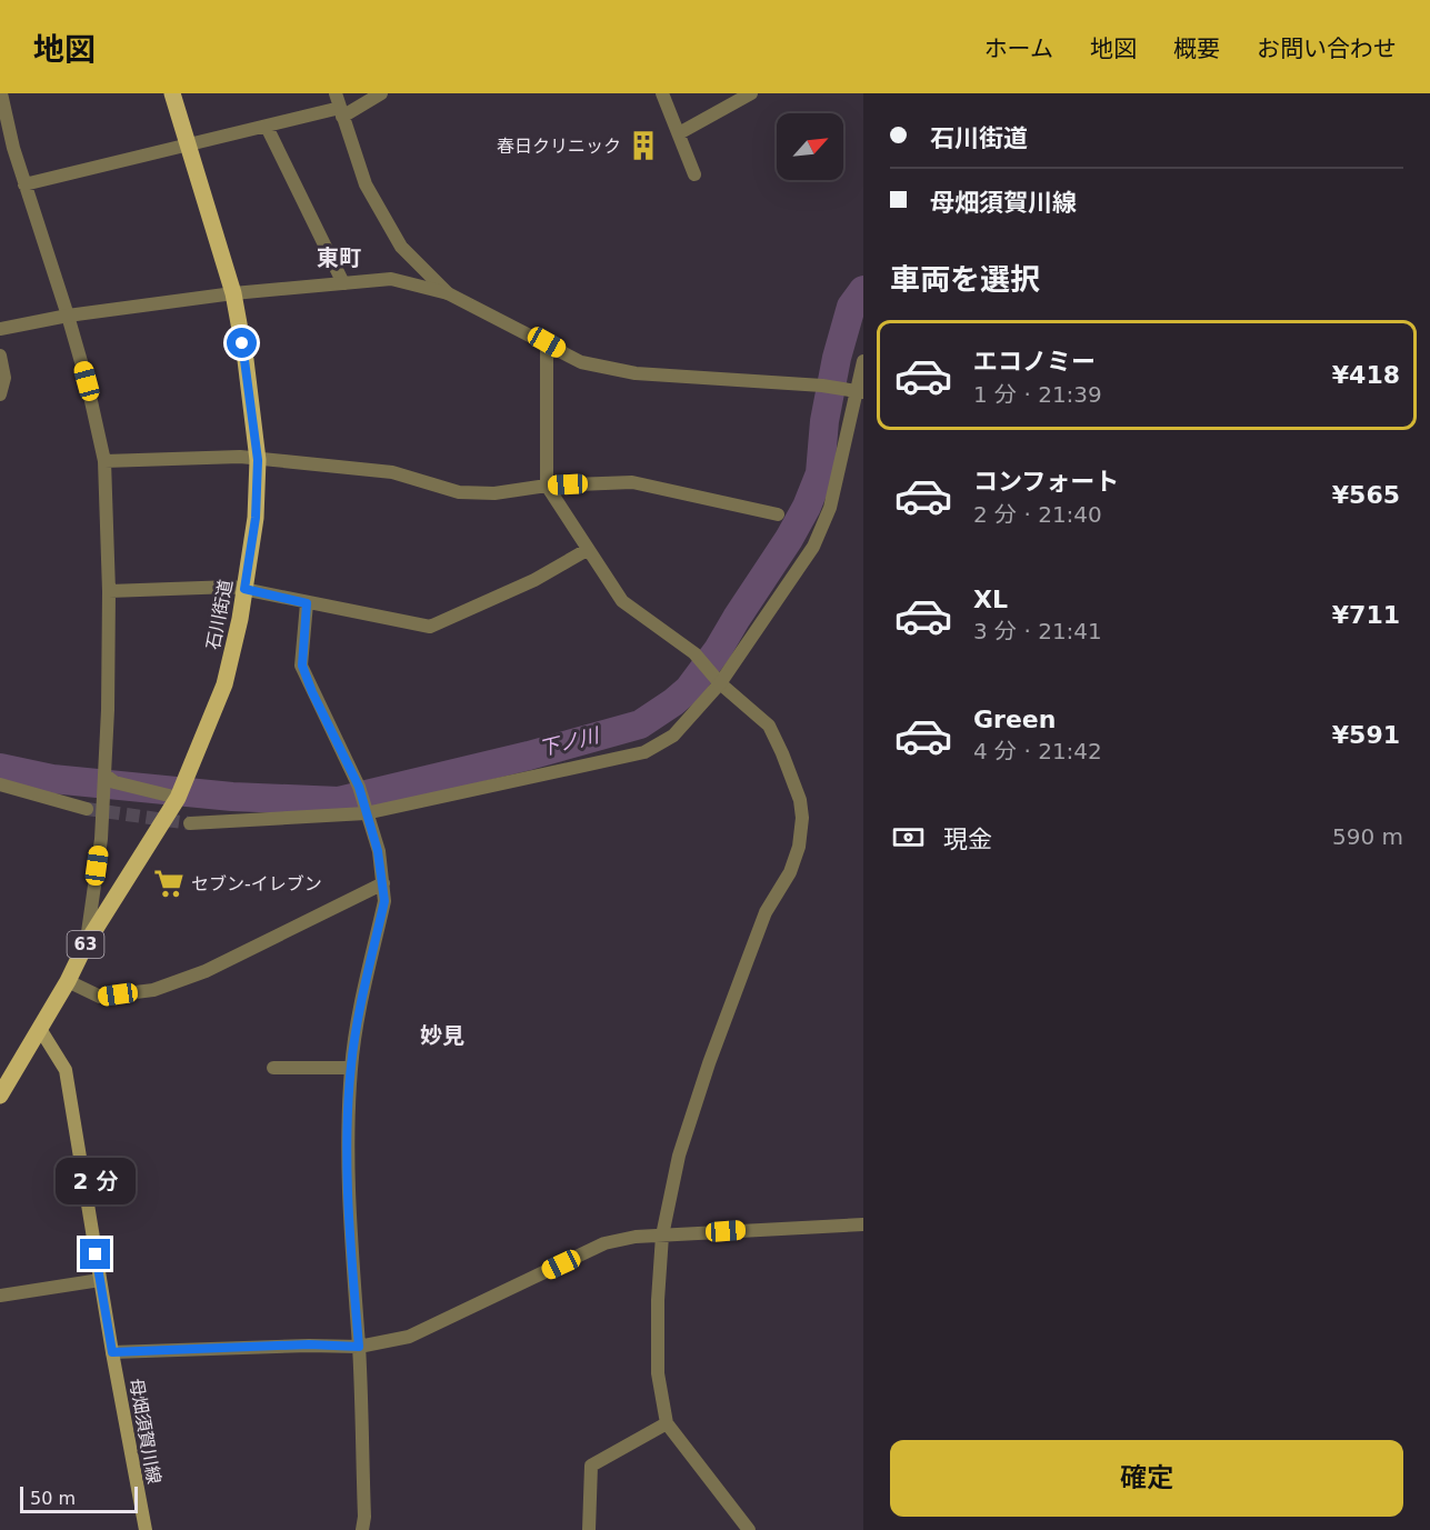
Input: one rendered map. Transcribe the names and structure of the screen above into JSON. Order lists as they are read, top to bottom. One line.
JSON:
{"streets":{"main road":["石川街道","63","母畑須賀川線"]},"crossings":[["石川街道","母畑須賀川線"]],"districts":["東町","妙見"],"water":["下ノ川"],"places":{"building":["春日クリニック"],"supermarket":["セブン-イレブン"]},"scale_bar":"50 m","north":"top right","page":{"header":"地図","nav":["ホーム","地図","概要","お問い合わせ"],"banner":["石川街道","母畑須賀川線"],"heading":"車両を選択","list":[{"name":"エコノミー","note":"1 分 · 21:39","value":"¥418"},{"name":"コンフォート","note":"2 分 · 21:40","value":"¥565"},{"name":"XL","note":"3 分 · 21:41","value":"¥711"},{"name":"Green","note":"4 分 · 21:42","value":"¥591"}],"pay":["現金","590 m"],"bubble":"2 分","buttons":"確定","scale":"50 m"}}
